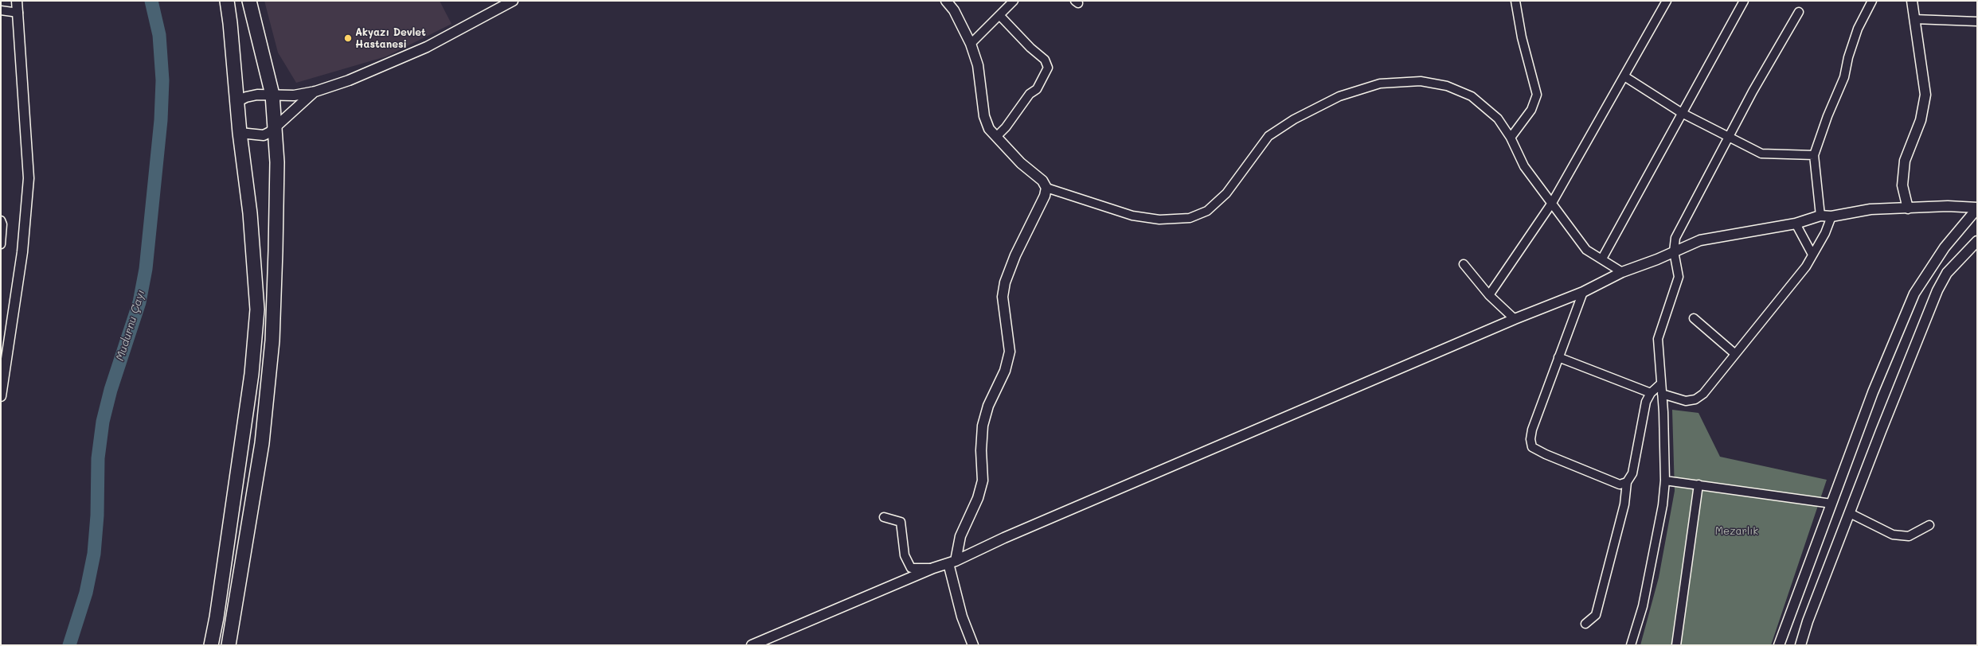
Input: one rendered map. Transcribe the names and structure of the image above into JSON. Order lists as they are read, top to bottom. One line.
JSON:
{"water":["Mudurnu Çayı"],"parks":["Mezarlık"],"places":["Akyazı Devlet Hastanesi"]}
